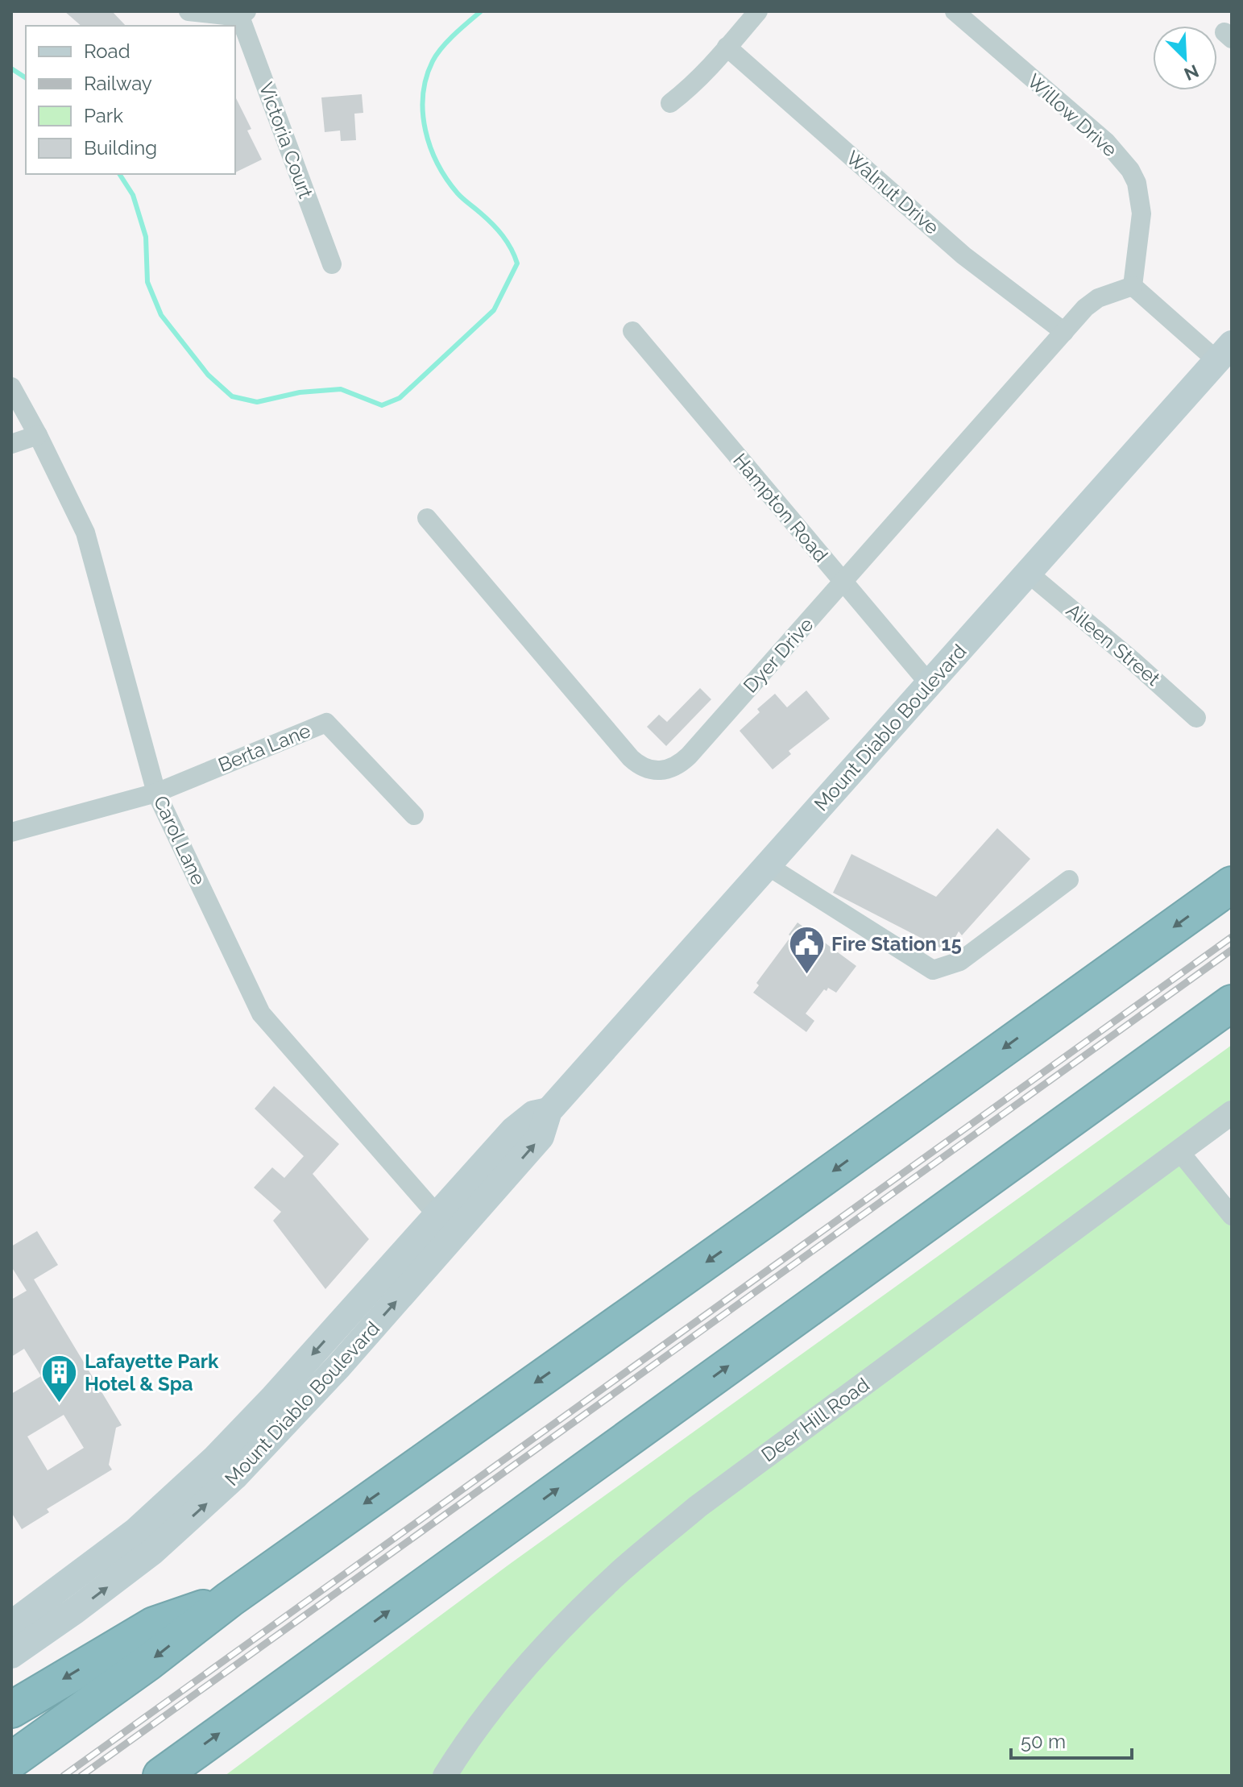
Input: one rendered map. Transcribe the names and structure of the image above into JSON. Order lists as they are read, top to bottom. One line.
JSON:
{"streets":{"main road":["Mount Diablo Boulevard"],"street":["Willow Drive","Victoria Court","Walnut Drive","Hampton Road","Aileen Street","Dyer Drive","Berta Lane","Carol Lane","Deer Hill Road"]},"crossings":[["Willow Drive","Dyer Drive"],["Walnut Drive","Dyer Drive"],["Hampton Road","Dyer Drive"],["Hampton Road","Mount Diablo Boulevard"],["Aileen Street","Mount Diablo Boulevard"],["Mount Diablo Boulevard","Carol Lane"],["Berta Lane","Carol Lane"]],"places":{"public building":["Fire Station 15"],"building":["Lafayette Park Hotel & Spa"]},"legend":["Road","Railway","Park","Building"],"scale_bar":"50 m","north":"bottom right"}
